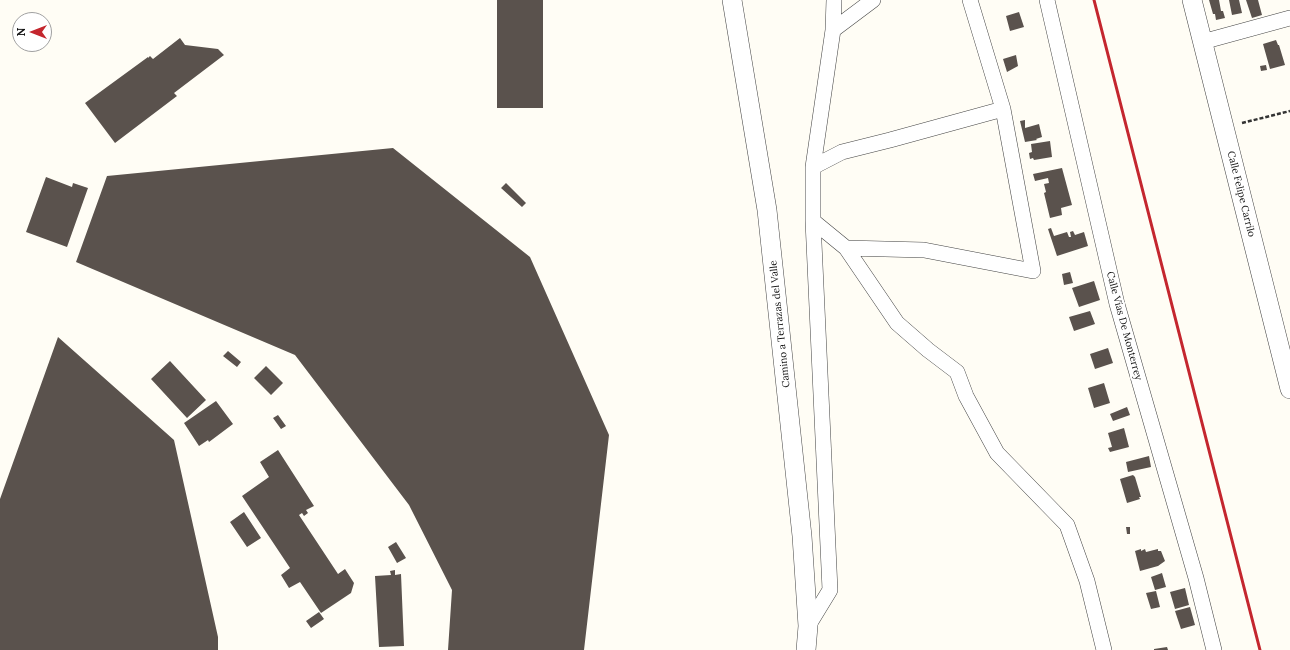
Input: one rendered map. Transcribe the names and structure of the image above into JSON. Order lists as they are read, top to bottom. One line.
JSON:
{"streets":{"street":["Calle Felipe Carrilo","Camino a Terrazas del Valle","Calle Vías De Monterrey"]},"north":"left"}
